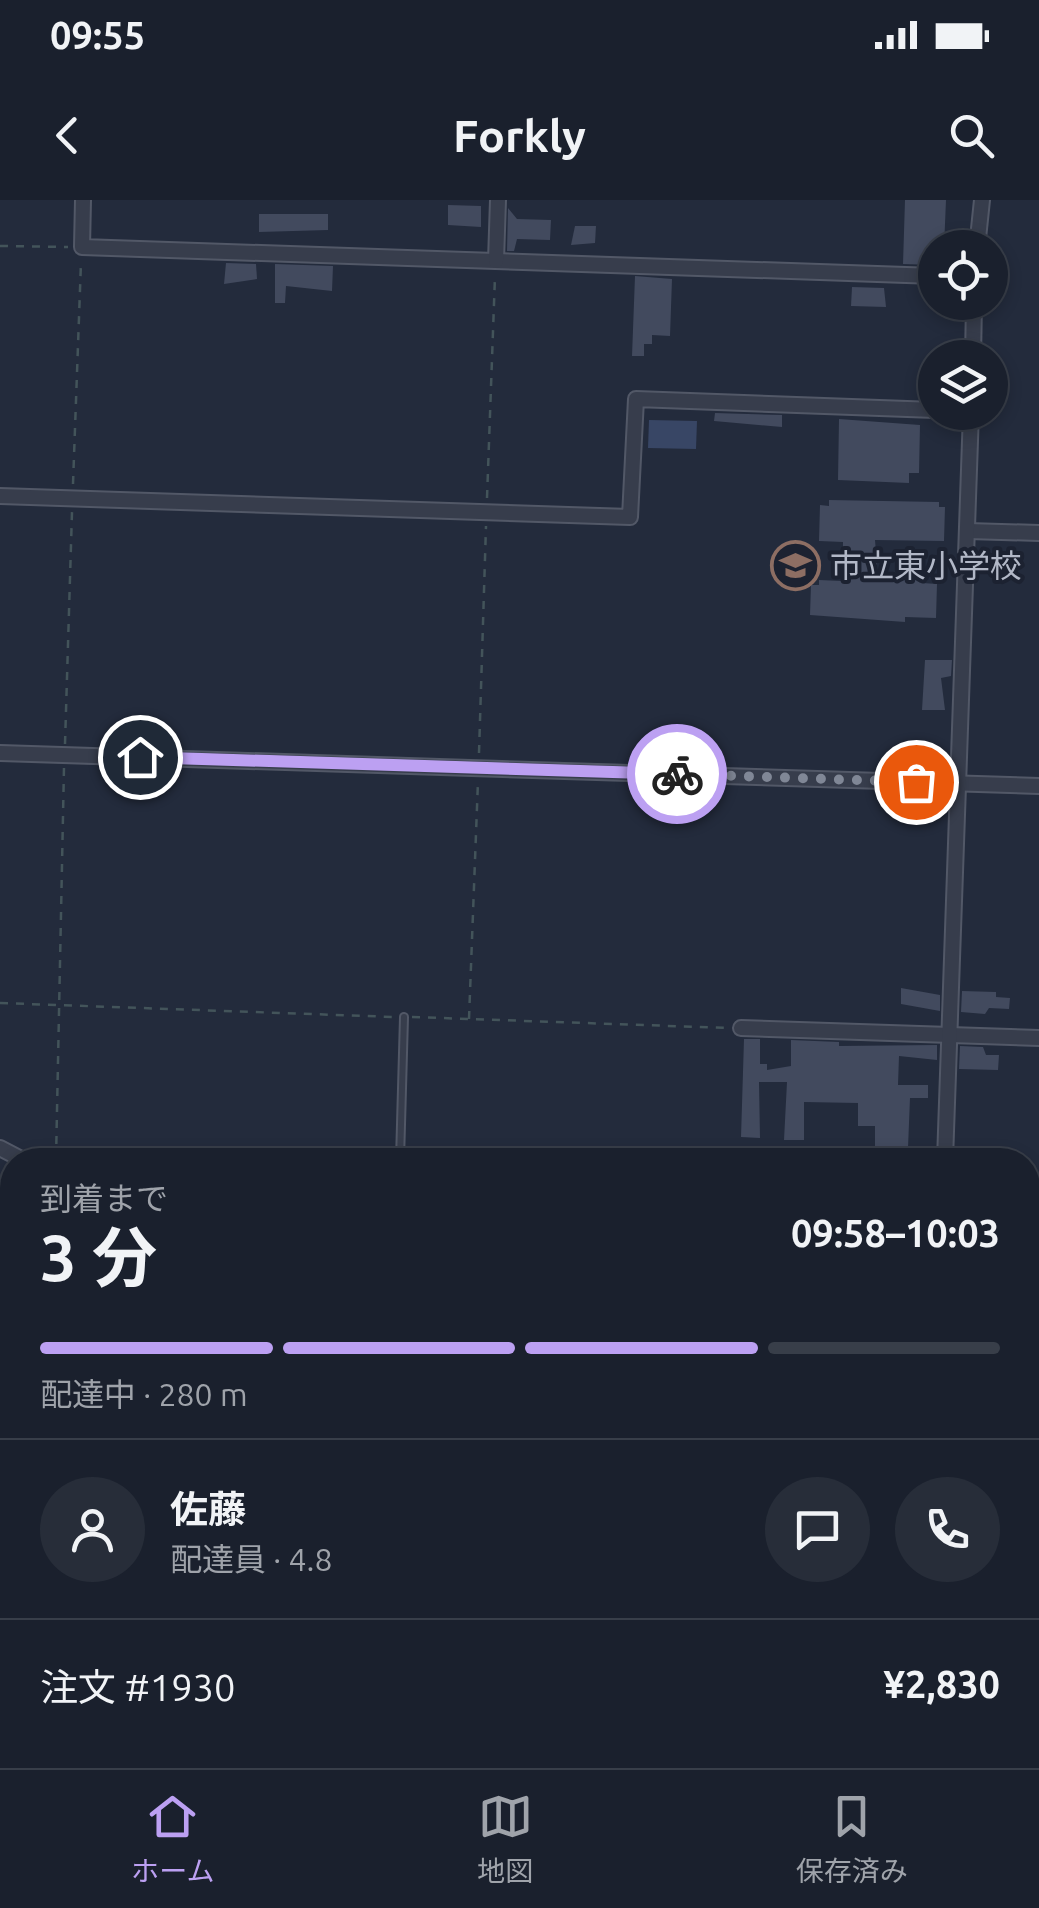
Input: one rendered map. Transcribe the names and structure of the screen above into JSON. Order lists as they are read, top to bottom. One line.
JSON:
{"places":{"school or university":["市立東小学校"]},"page":{"status":"09:55","header":"Forkly","heading":["3 分","到着まで","09:58–10:03"],"panel":["佐藤","配達員 · 4.8","注文 #1930","¥2,830"],"bar":"配達中 · 280 m","tabs":["ホーム","地図","保存済み"]}}
